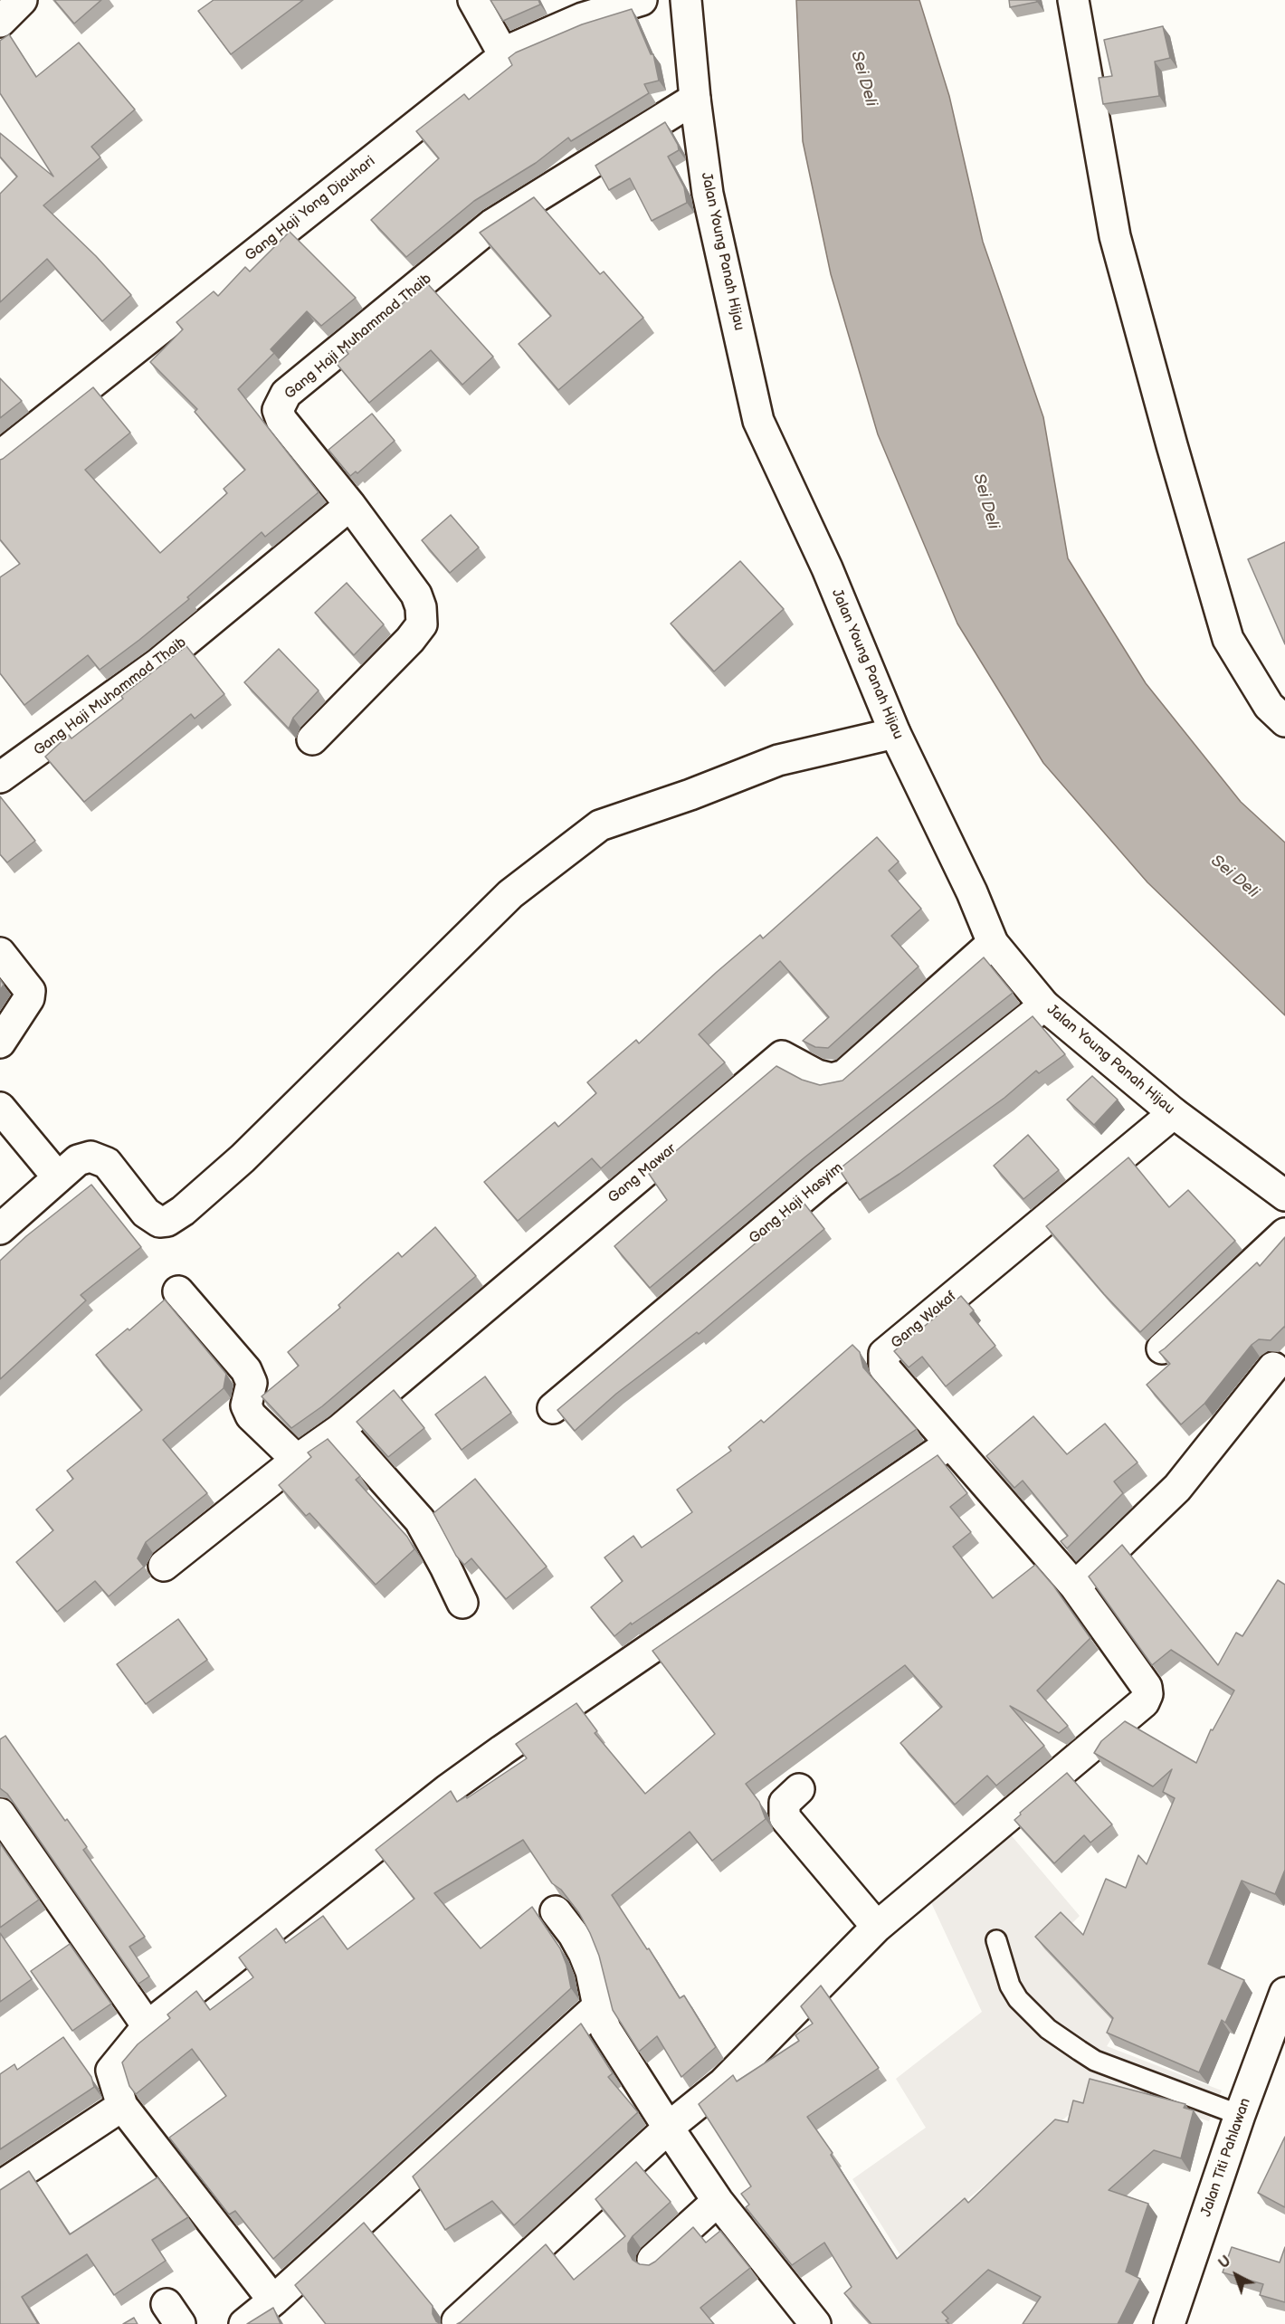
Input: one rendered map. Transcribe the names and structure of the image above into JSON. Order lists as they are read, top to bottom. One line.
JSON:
{"streets":{"street":["Gang Haji Yong Djauhari","Jalan Young Panah Hijau","Gang Haji Muhammad Thaib","Gang Mawar","Gang Haji Hasyim","Gang Wakaf","Jalan Titi Pahlawan"]},"crossings":[["Jalan Young Panah Hijau","Gang Haji Muhammad Thaib"],["Jalan Young Panah Hijau","Gang Mawar"],["Jalan Young Panah Hijau","Gang Haji Hasyim"],["Jalan Young Panah Hijau","Gang Wakaf"]],"water":["Sei Deli"],"north":"top left"}
